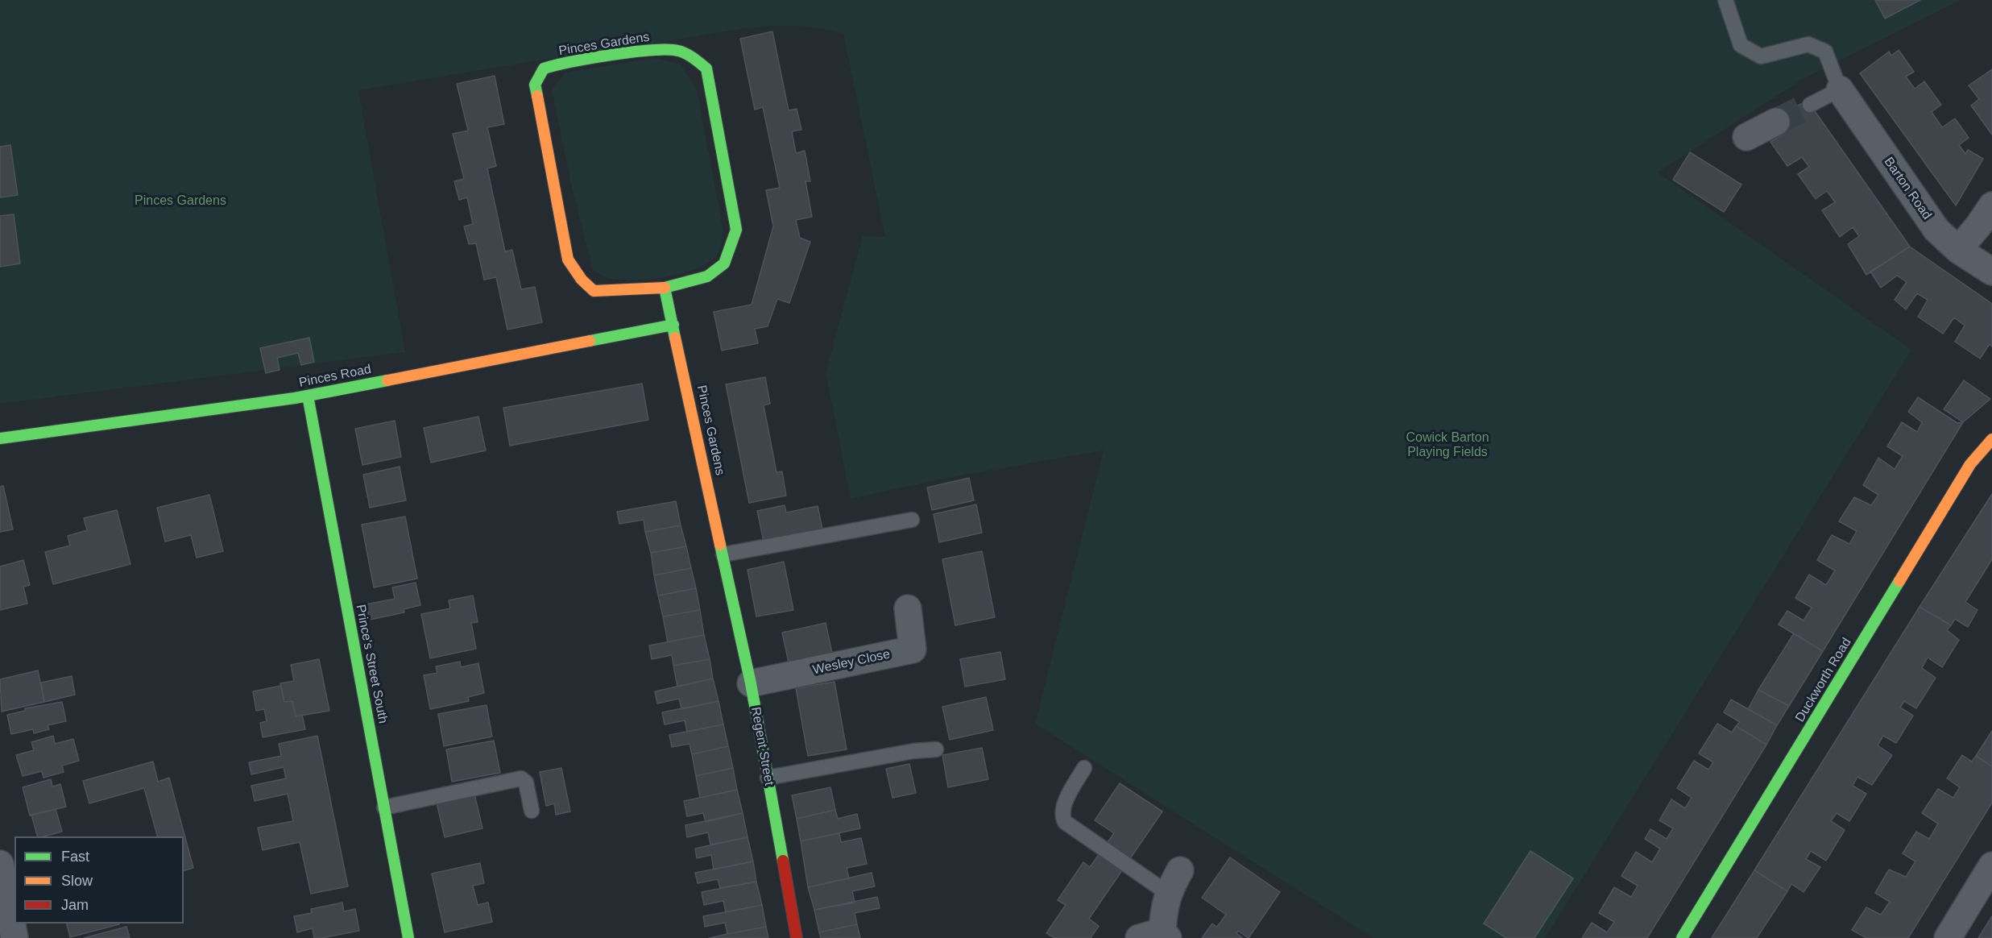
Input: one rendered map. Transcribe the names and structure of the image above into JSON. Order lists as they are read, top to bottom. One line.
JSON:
{"streets":{"street":["Pinces Gardens","Barton Road","Pinces Road","Wesley Close","Prince's Street South","Duckworth Road","Regent Street"]},"crossings":[["Pinces Gardens","Pinces Road"],["Pinces Gardens","Regent Street"],["Pinces Road","Prince's Street South"],["Wesley Close","Regent Street"]],"parks":["Pinces Gardens","Cowick Barton Playing Fields"],"legend":["Fast","Slow","Jam"]}
